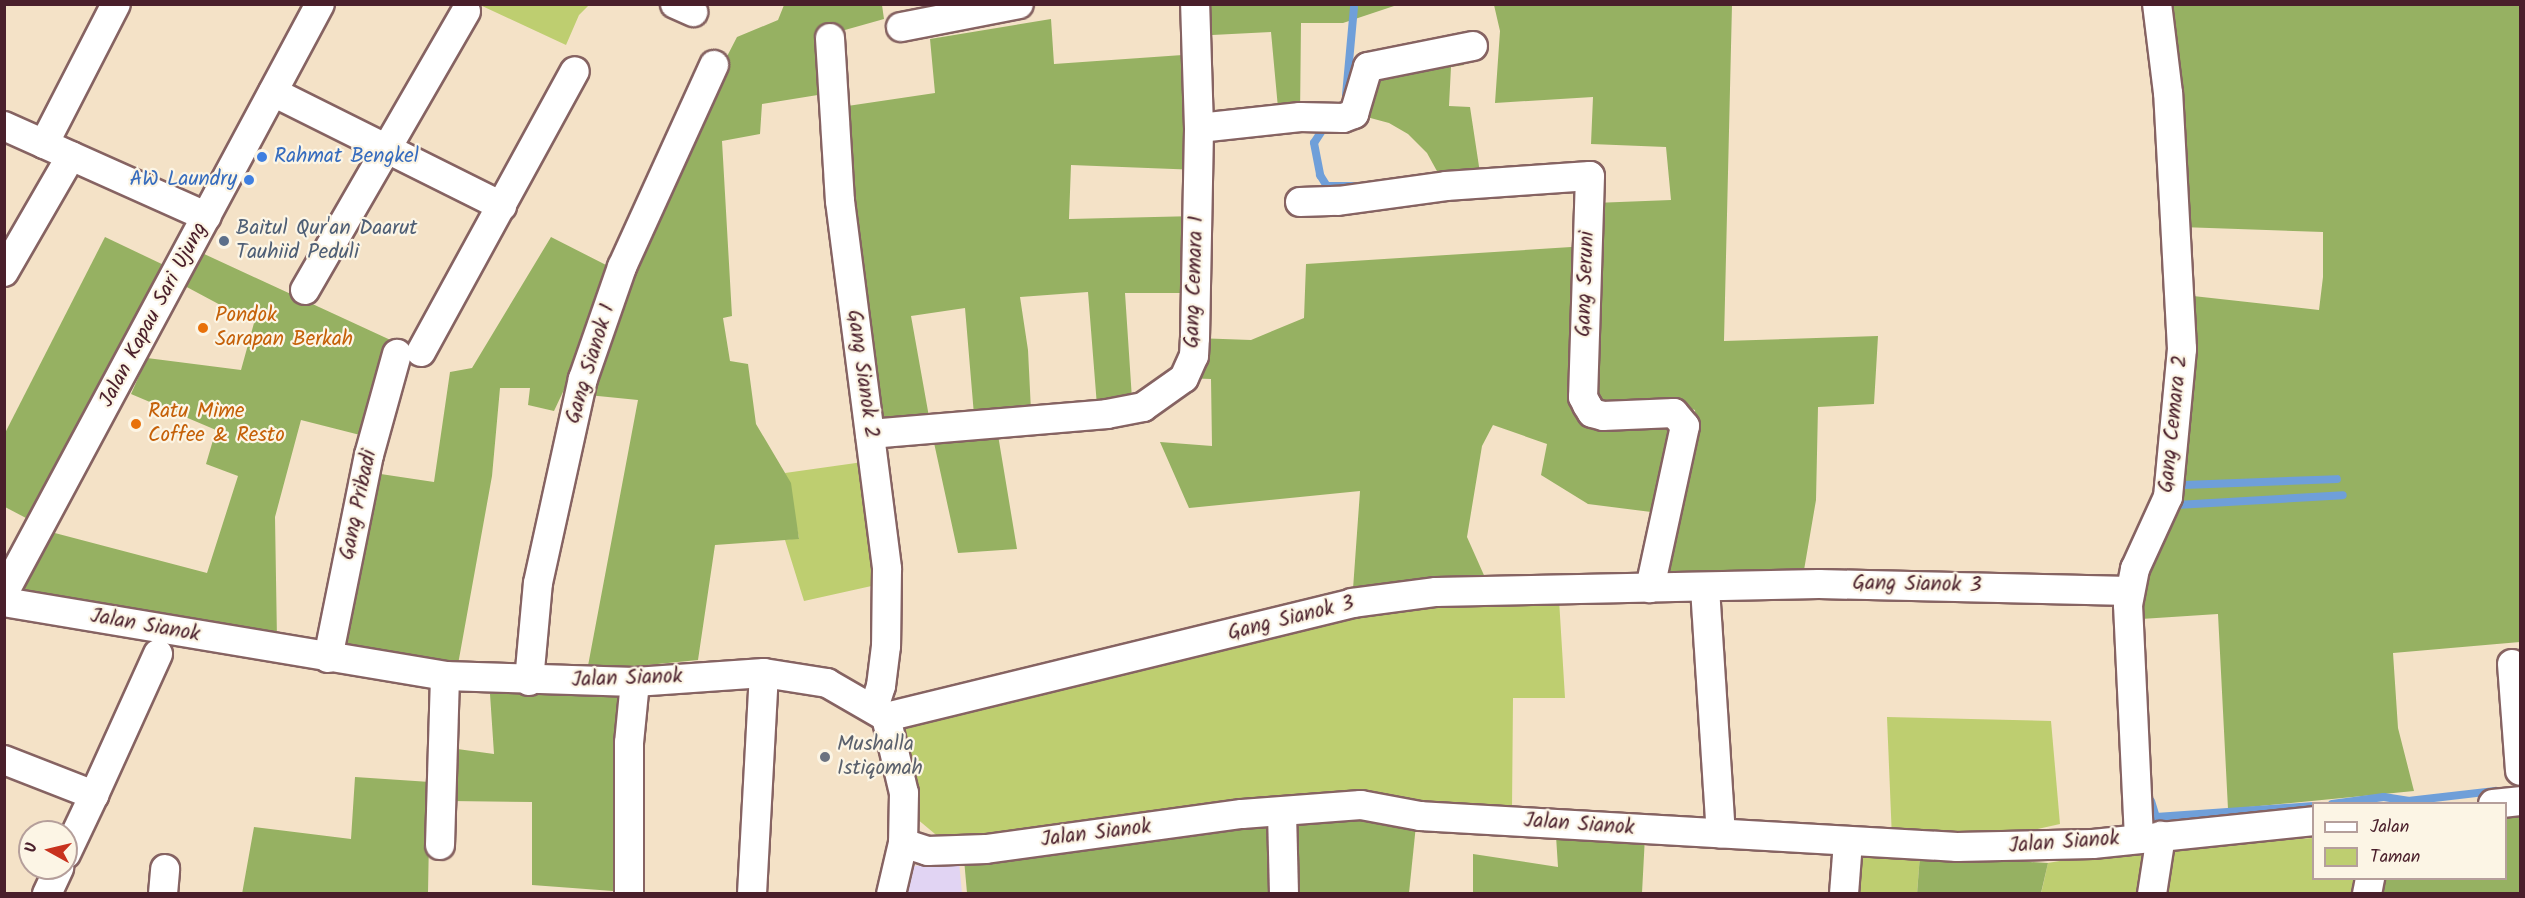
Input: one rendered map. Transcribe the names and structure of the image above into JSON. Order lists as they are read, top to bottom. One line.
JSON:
{"streets":{"street":["Gang Cemara 1","Gang Seruni","Jalan Kapau Sari Ujung","Gang Sianok 1","Gang Sianok 2","Gang Cemara 2","Gang Pribadi","Gang Sianok 3","Jalan Sianok"]},"crossings":[["Gang Cemara 1","Gang Sianok 2"],["Gang Seruni","Gang Sianok 3"],["Gang Sianok 1","Jalan Sianok"],["Gang Sianok 2","Gang Sianok 3"],["Gang Sianok 2","Jalan Sianok"],["Gang Cemara 2","Gang Sianok 3"],["Gang Cemara 2","Jalan Sianok"],["Gang Pribadi","Jalan Sianok"],["Gang Sianok 3","Jalan Sianok"]],"places":["Rahmat Bengkel","AW Laundry","Baitul Qur'an Daarut Tauhiid Peduli","Pondok Sarapan Berkah","Ratu Mime Coffee & Resto","Mushalla Istiqomah"],"legend":["Jalan","Taman"],"north":"left"}
